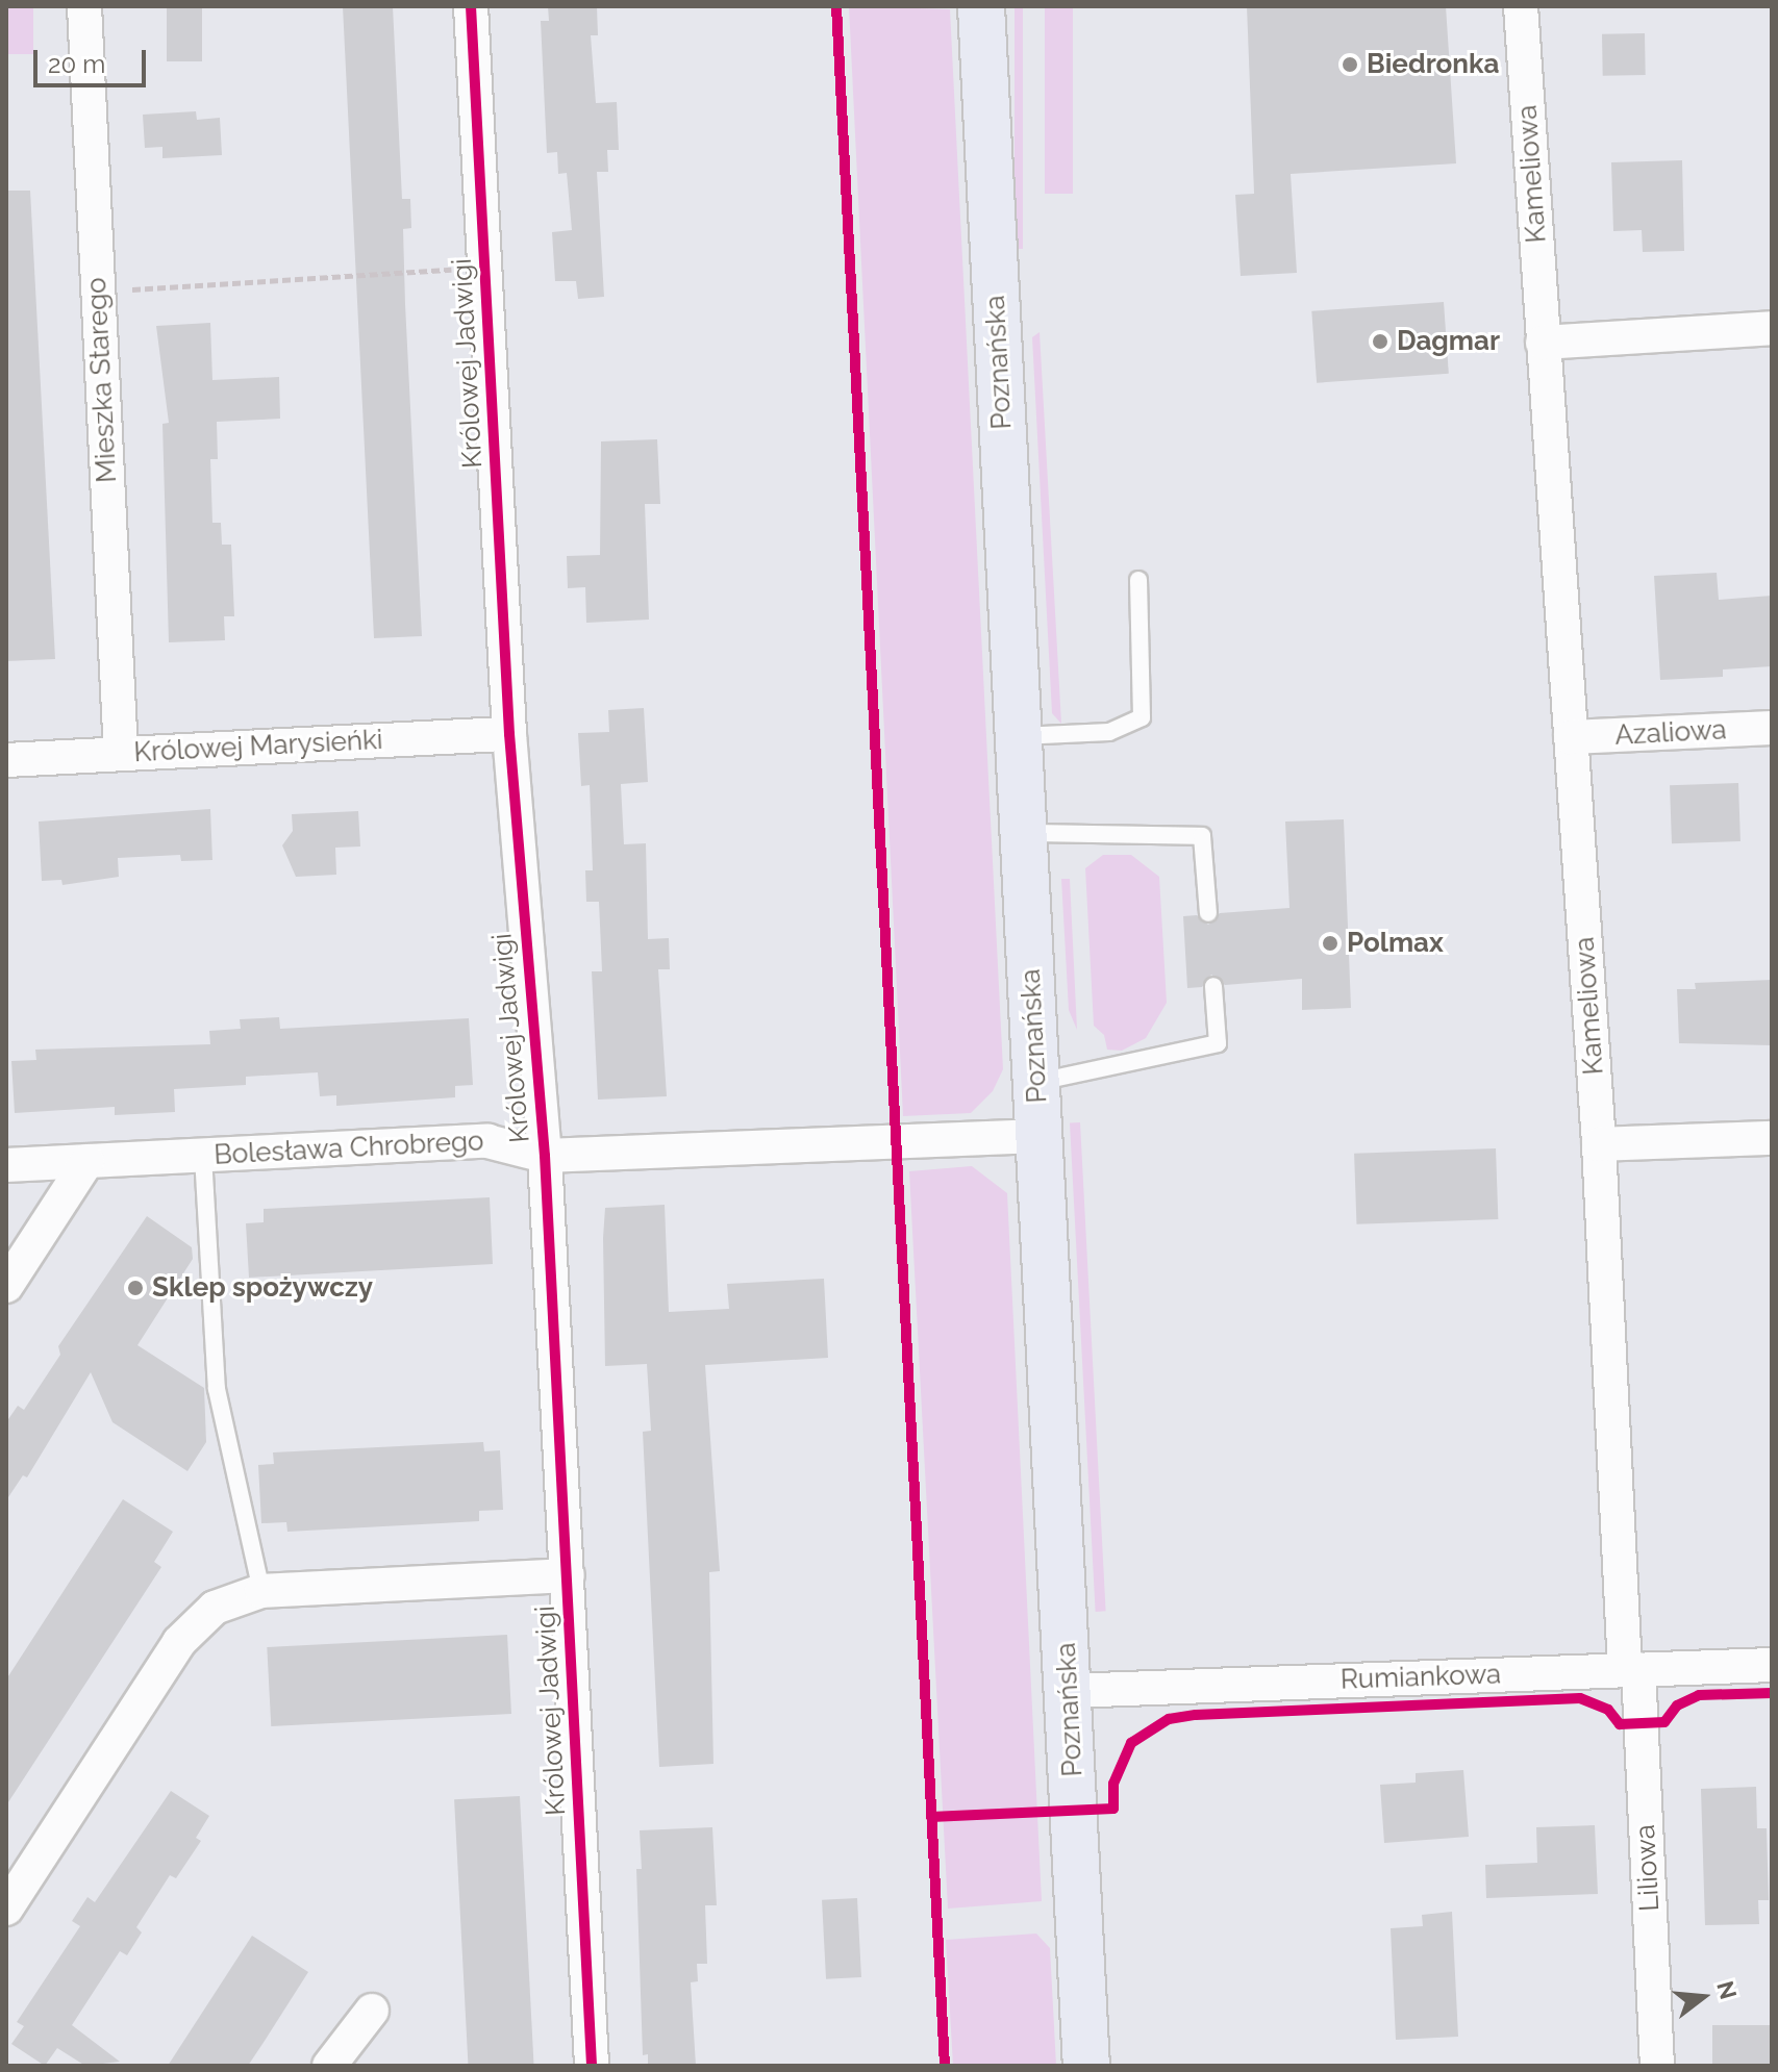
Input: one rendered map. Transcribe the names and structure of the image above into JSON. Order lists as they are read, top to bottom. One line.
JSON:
{"streets":{"main road":["Poznańska"],"street":["Kameliowa","Królowej Jadwigi","Mieszka Starego","Azaliowa","Królowej Marysieńki","Bolesława Chrobrego","Rumiankowa","Liliowa"]},"crossings":[["Kameliowa","Azaliowa"],["Kameliowa","Rumiankowa"],["Kameliowa","Liliowa"],["Poznańska","Bolesława Chrobrego"],["Poznańska","Rumiankowa"],["Królowej Jadwigi","Królowej Marysieńki"],["Królowej Jadwigi","Bolesława Chrobrego"],["Mieszka Starego","Królowej Marysieńki"],["Rumiankowa","Liliowa"]],"places":["Biedronka","Dagmar","Polmax","Sklep spożywczy"],"scale_bar":"20 m","north":"right"}
